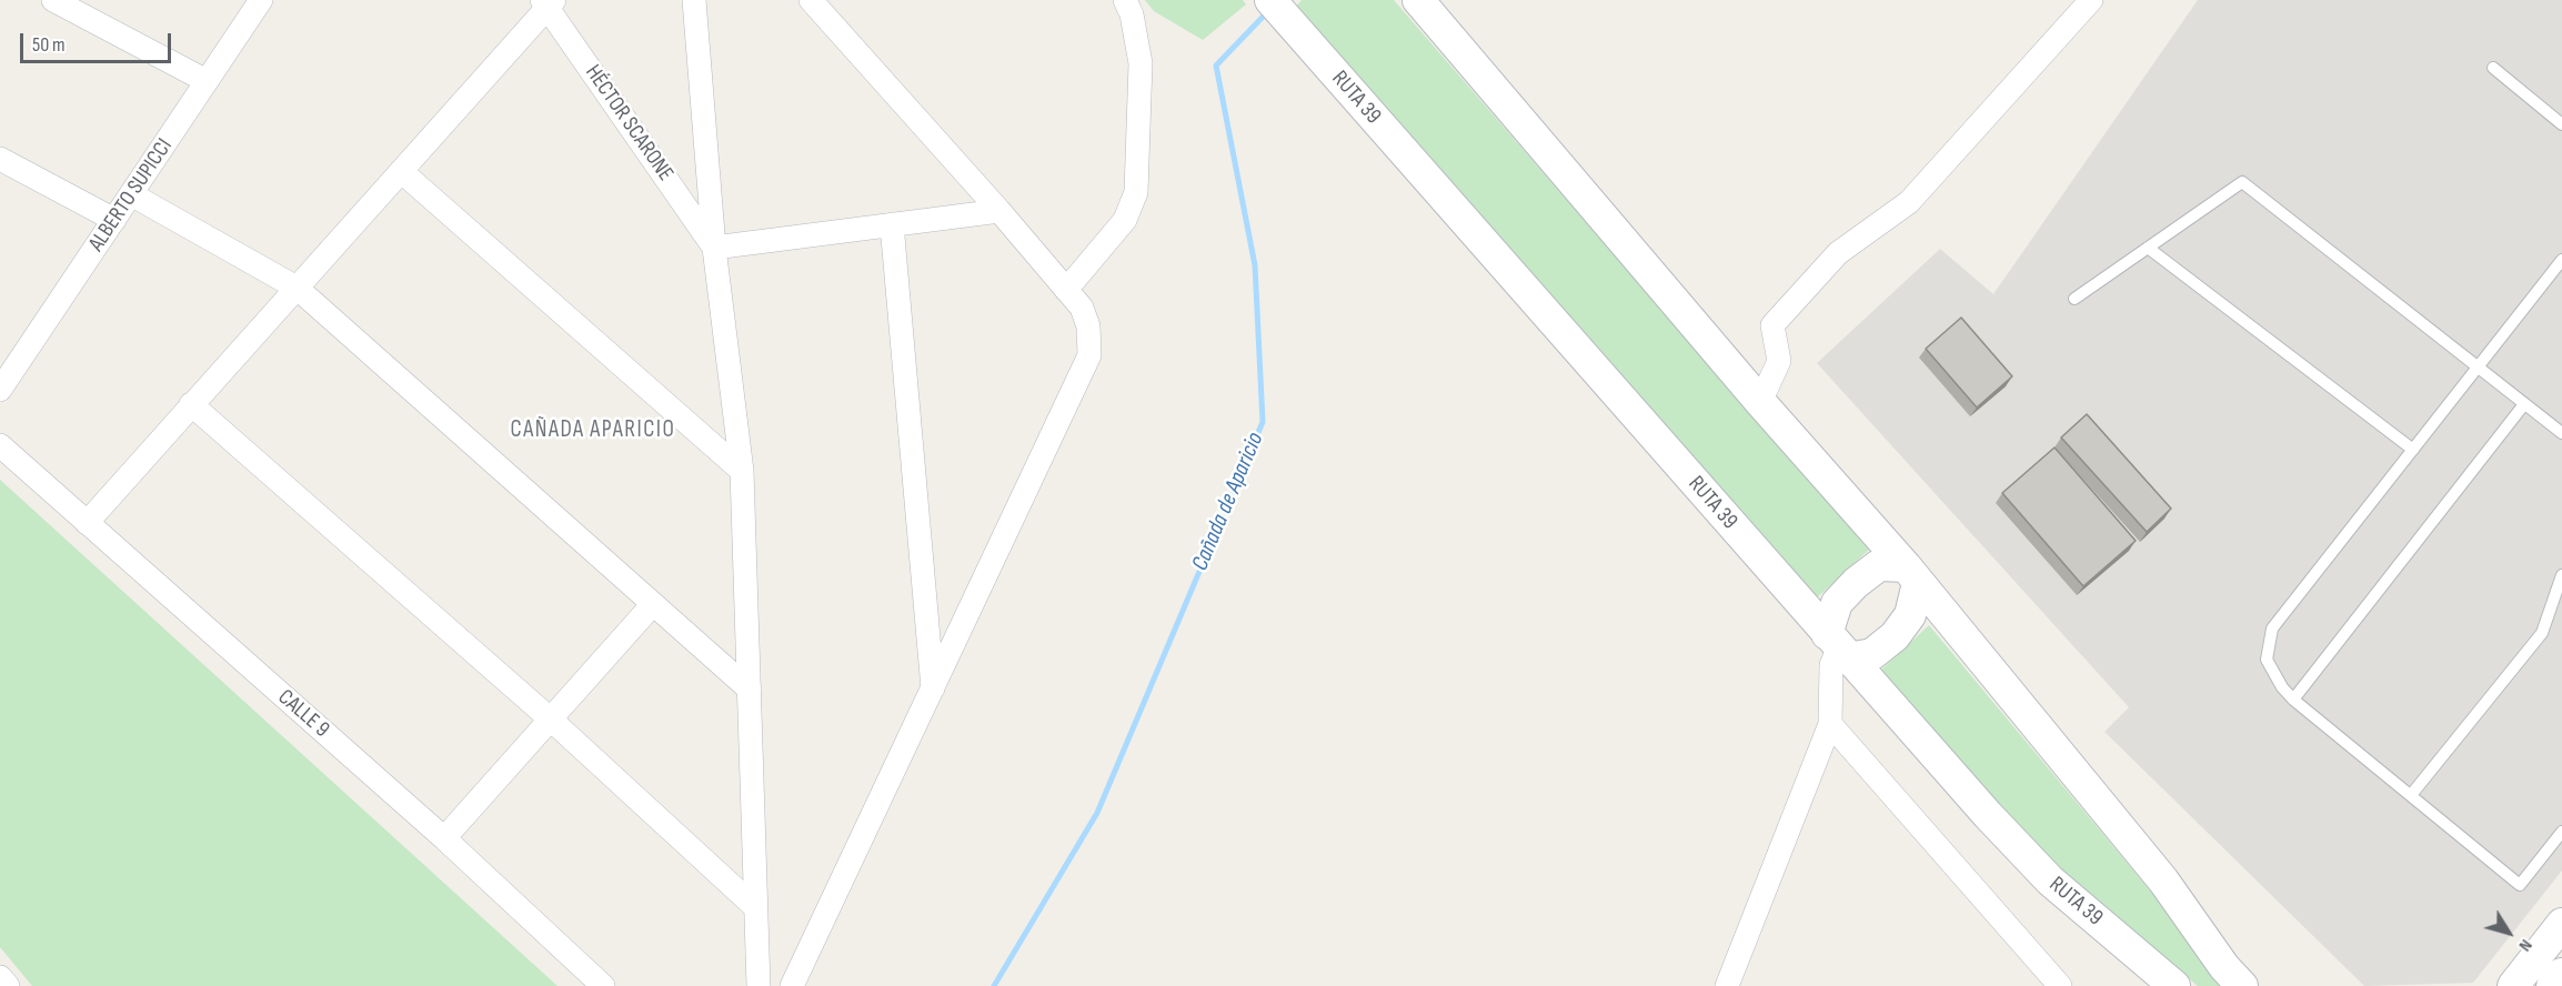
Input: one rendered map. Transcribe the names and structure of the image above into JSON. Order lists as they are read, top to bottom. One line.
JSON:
{"streets":{"main road":["RUTA 39"],"street":["HÉCTOR SCARONE","ALBERTO SUPICCI","CALLE 9"]},"districts":["CAÑADA APARICIO"],"water":["Cañada de Aparicio"],"scale_bar":"50 m","north":"bottom right"}
